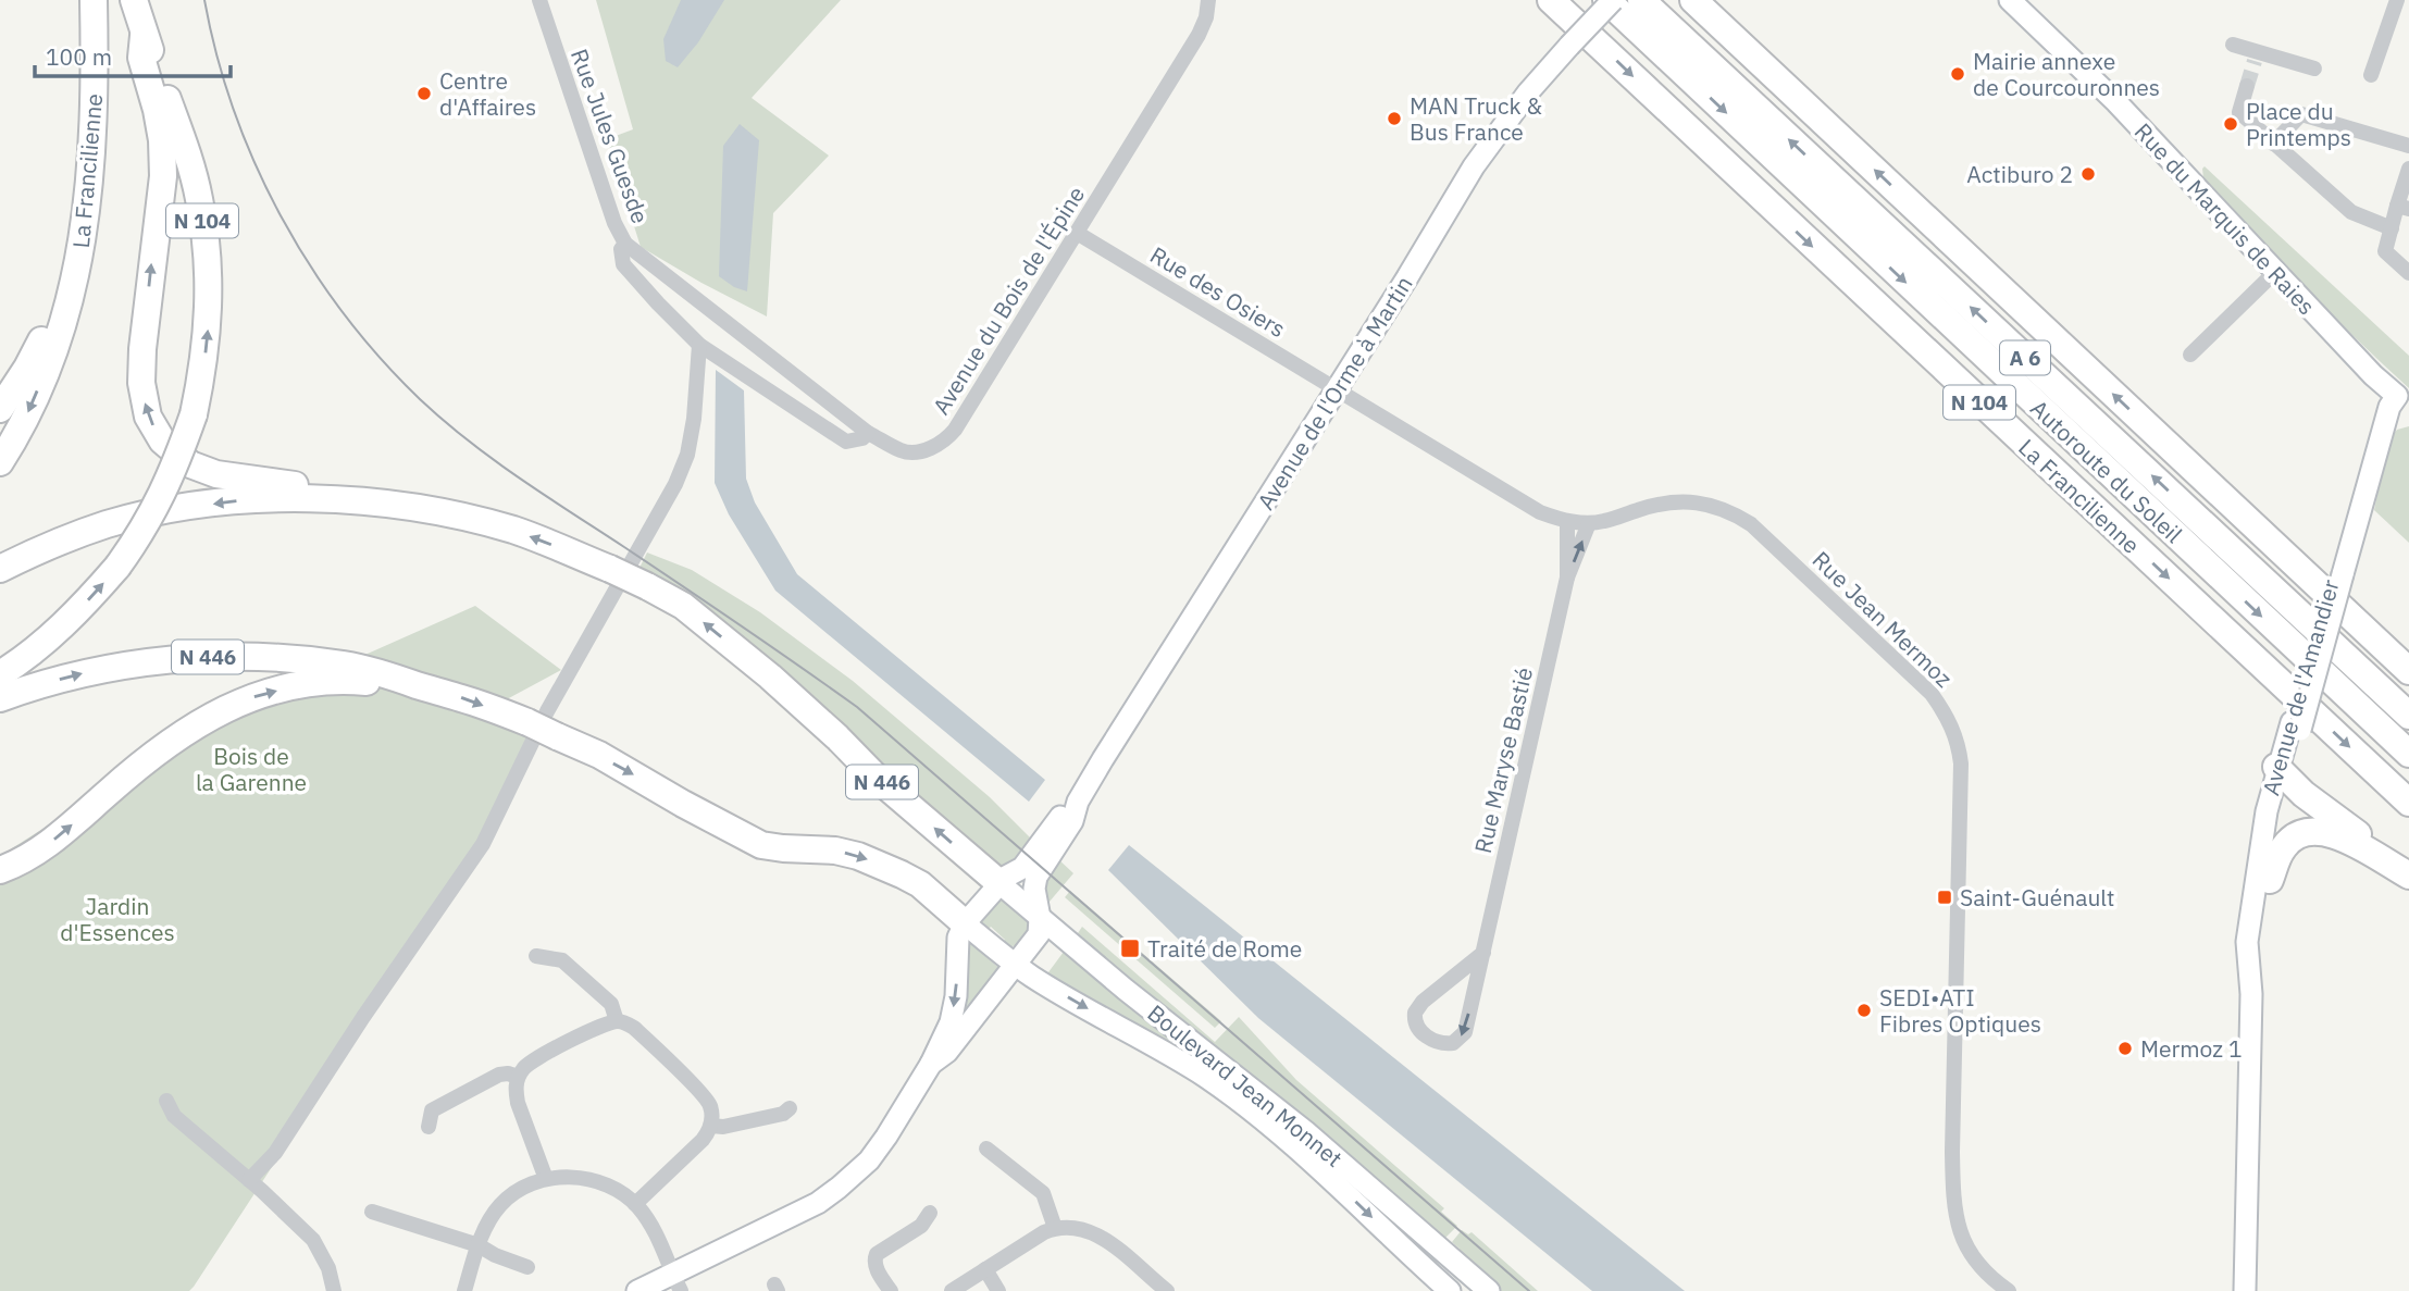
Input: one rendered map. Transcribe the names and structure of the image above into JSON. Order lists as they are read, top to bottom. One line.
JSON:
{"streets":{"highway":["La Francilienne","N 104","A 6","Autoroute du Soleil","N 446"],"main road":["Rue du Marquis de Raies","Avenue de l'Orme à Martin","Avenue de l'Amandier","Boulevard Jean Monnet"],"street":["Rue Jules Guesde","Rue des Osiers","Avenue du Bois de l'Épine","Rue Jean Mermoz","Rue Maryse Bastié"]},"crossings":[["Rue Jules Guesde","Avenue du Bois de l'Épine"],["Rue du Marquis de Raies","Avenue de l'Amandier"],["Rue des Osiers","Avenue du Bois de l'Épine"],["Rue des Osiers","Avenue de l'Orme à Martin"],["Rue des Osiers","Rue Jean Mermoz"],["Avenue de l'Orme à Martin","Rue Jean Mermoz"],["Avenue de l'Orme à Martin","N 446"],["Avenue de l'Orme à Martin","Boulevard Jean Monnet"],["Rue Jean Mermoz","Rue Maryse Bastié"],["N 446","Boulevard Jean Monnet"]],"parks":["Bois de la Garenne","Jardin d'Essences"],"places":{"other":["Mairie annexe de Courcouronnes","Centre d'Affaires","MAN Truck & Bus France","Place du Printemps","Actiburo 2","SEDI•ATI Fibres Optiques","Mermoz 1"],"transit":["Saint-Guénault","Traité de Rome"]},"scale_bar":"100 m"}
